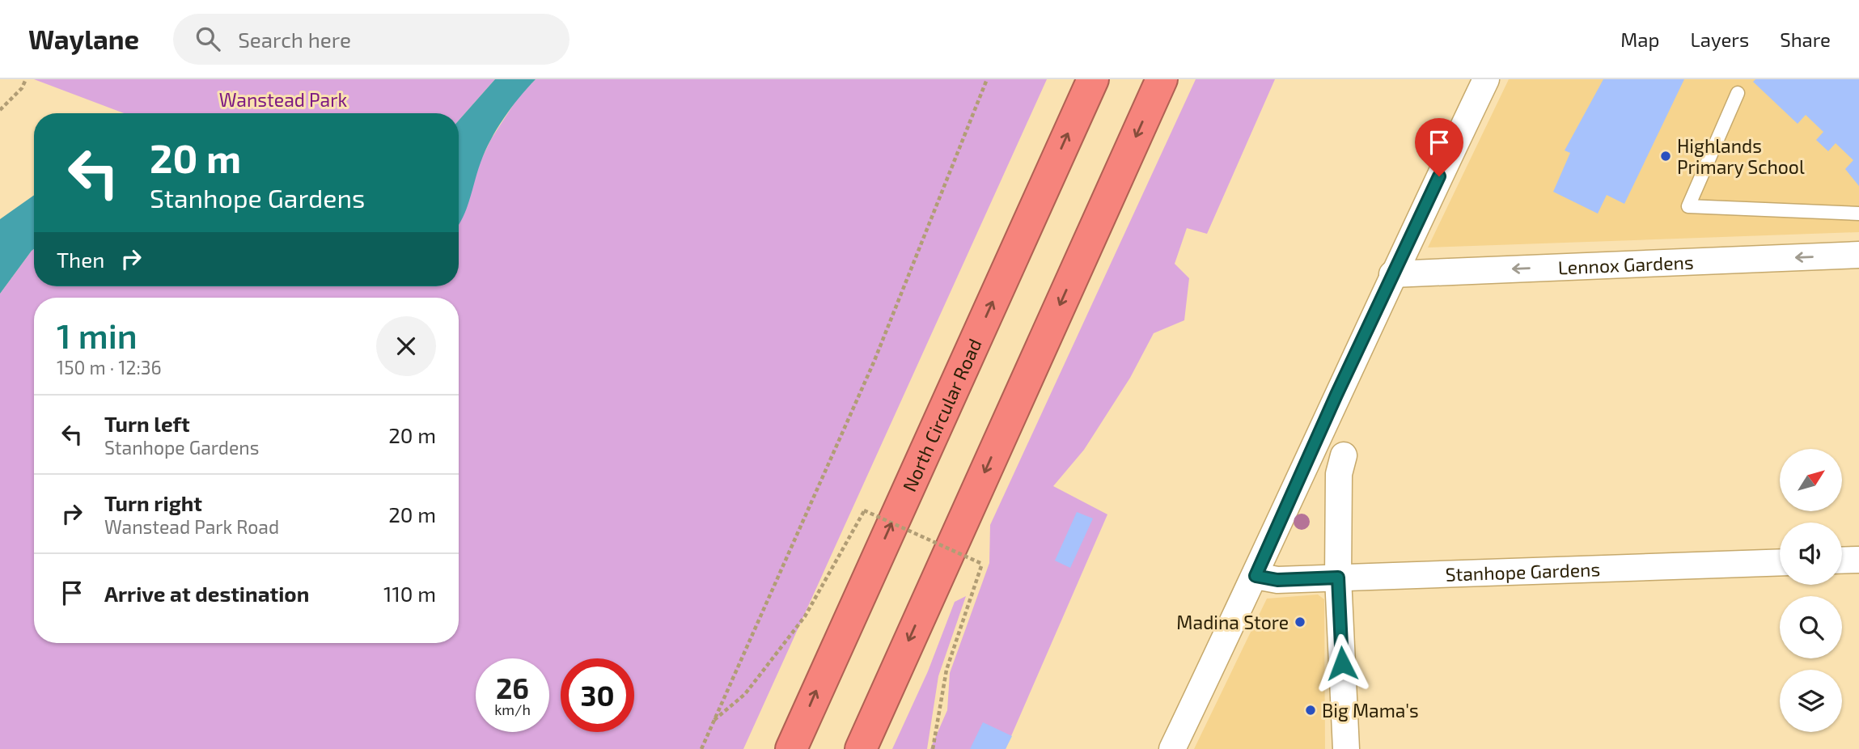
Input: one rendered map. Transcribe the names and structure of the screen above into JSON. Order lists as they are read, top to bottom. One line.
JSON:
{"streets":{"highway":["North Circular Road"],"street":["Lennox Gardens","Stanhope Gardens"]},"one_way":["Lennox Gardens"],"parks":["Wanstead Park"],"places":["Highlands Primary School","Madina Store","Big Mama's"],"north":"top right","page":{"header":"Waylane","search":"Search here","nav":["Map","Layers","Share"],"turn":["20 m","Stanhope Gardens"],"then":"Then","heading":["1 min","150 m · 12:36"],"list":[{"name":"Turn left","note":"Stanhope Gardens","value":"20 m"},{"name":"Turn right","note":"Wanstead Park Road","value":"20 m"},{"name":"Arrive at destination","value":"110 m"}],"speed":"26 km/h","limit":"30"}}
